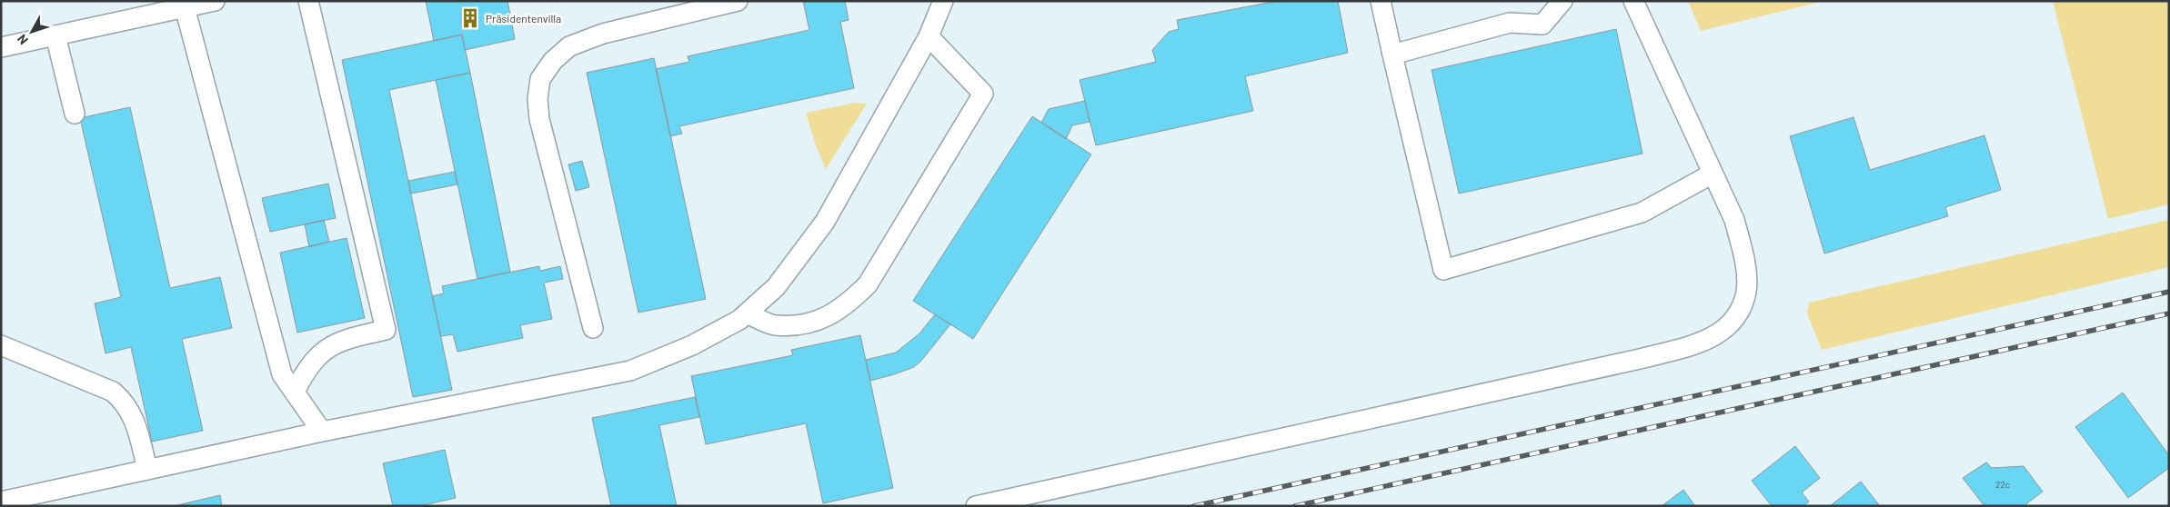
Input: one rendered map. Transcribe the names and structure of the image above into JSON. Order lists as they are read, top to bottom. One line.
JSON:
{"places":{"building":["Präsidentenvilla"]},"house_numbers":["22c"],"north":"bottom left"}
